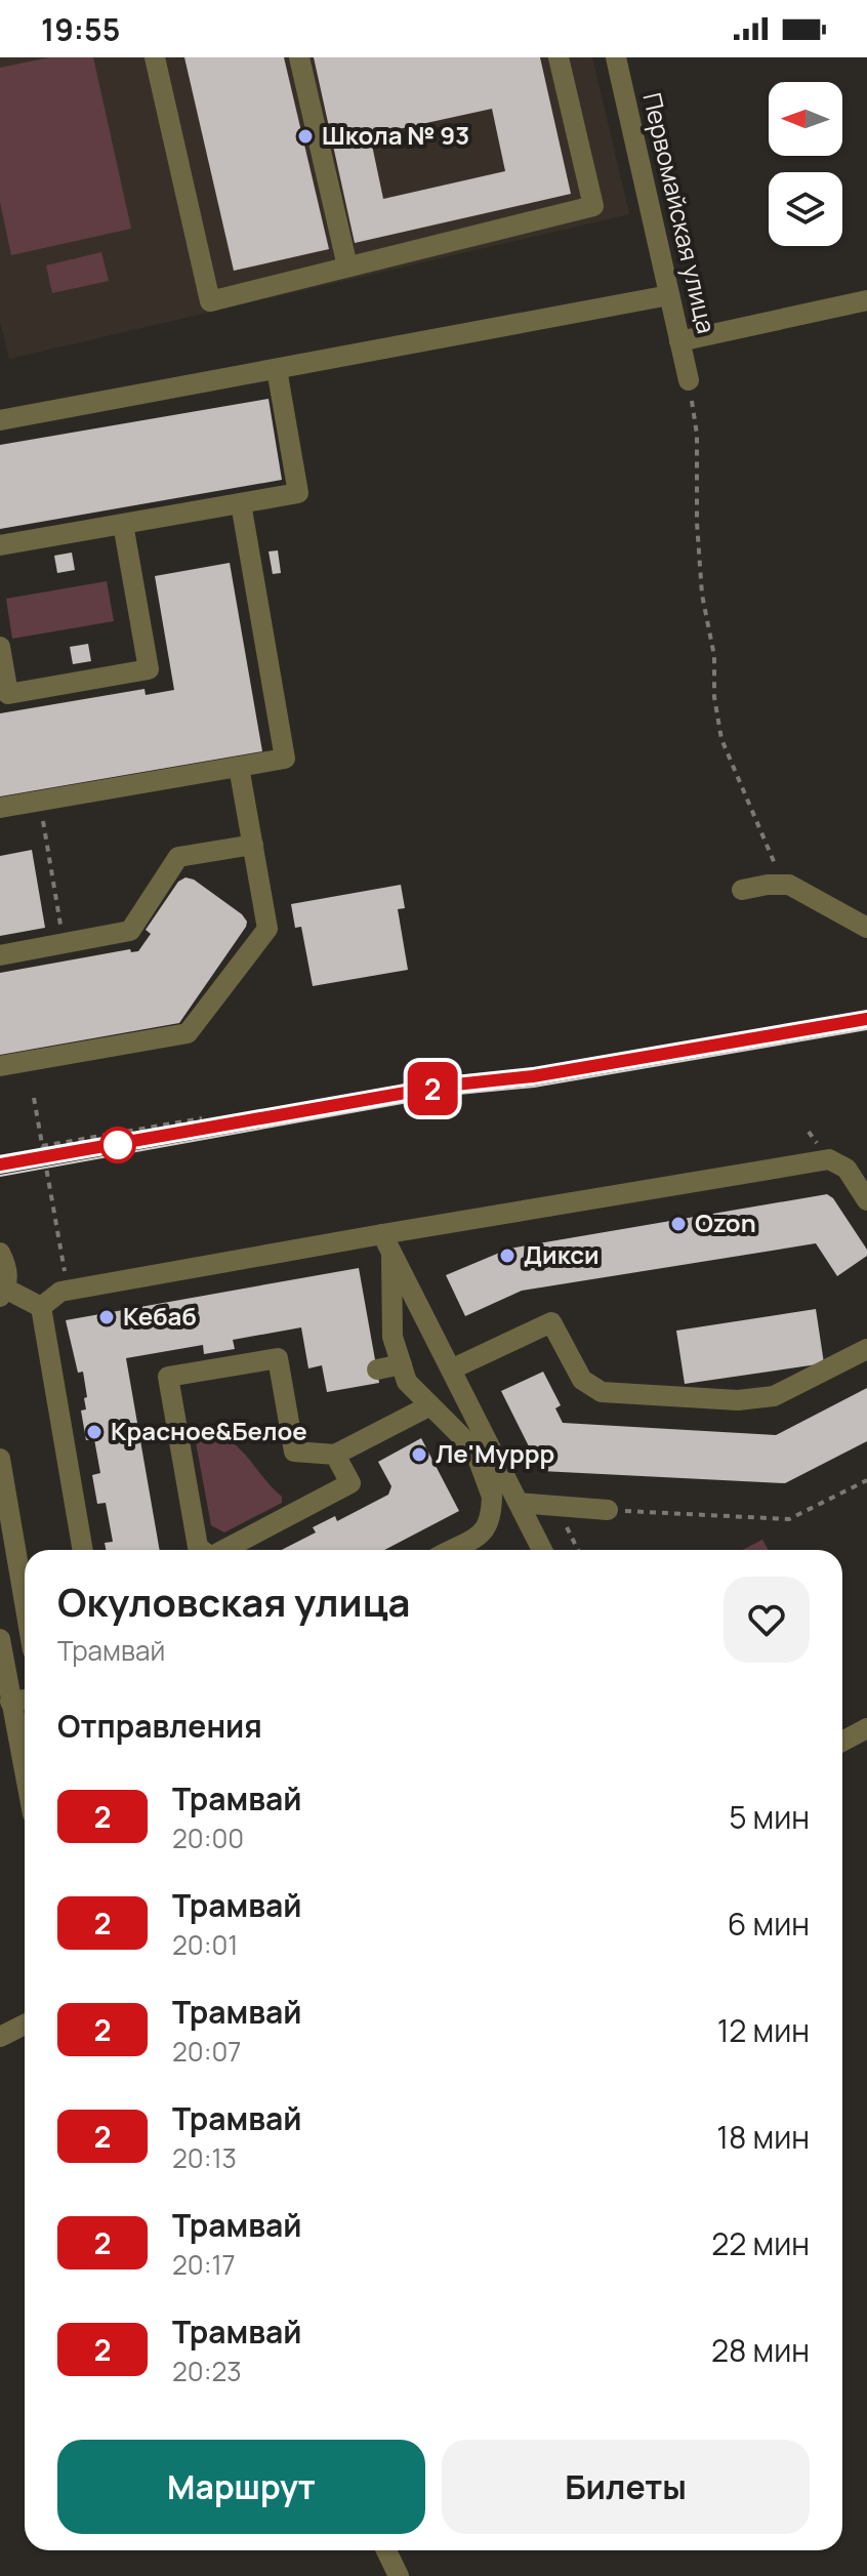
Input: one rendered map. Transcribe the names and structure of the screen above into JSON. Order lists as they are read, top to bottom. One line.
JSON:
{"streets":{"street":["Первомайская улица"]},"places":["Школа № 93","Ozon","Дикси","Кебаб","Красное&Белое","Ле'Муррр"],"lines":["tram line 2"],"north":"left","page":{"status":"19:55","on_map":"2","heading":[["Окуловская улица","Трамвай"],"Отправления"],"list":[{"mark":"2","name":"Трамвай","note":"20:00","value":"5 мин"},{"mark":"2","name":"Трамвай","note":"20:01","value":"6 мин"},{"mark":"2","name":"Трамвай","note":"20:07","value":"12 мин"},{"mark":"2","name":"Трамвай","note":"20:13","value":"18 мин"},{"mark":"2","name":"Трамвай","note":"20:17","value":"22 мин"},{"mark":"2","name":"Трамвай","note":"20:23","value":"28 мин"}],"buttons":["Маршрут","Билеты"]}}
